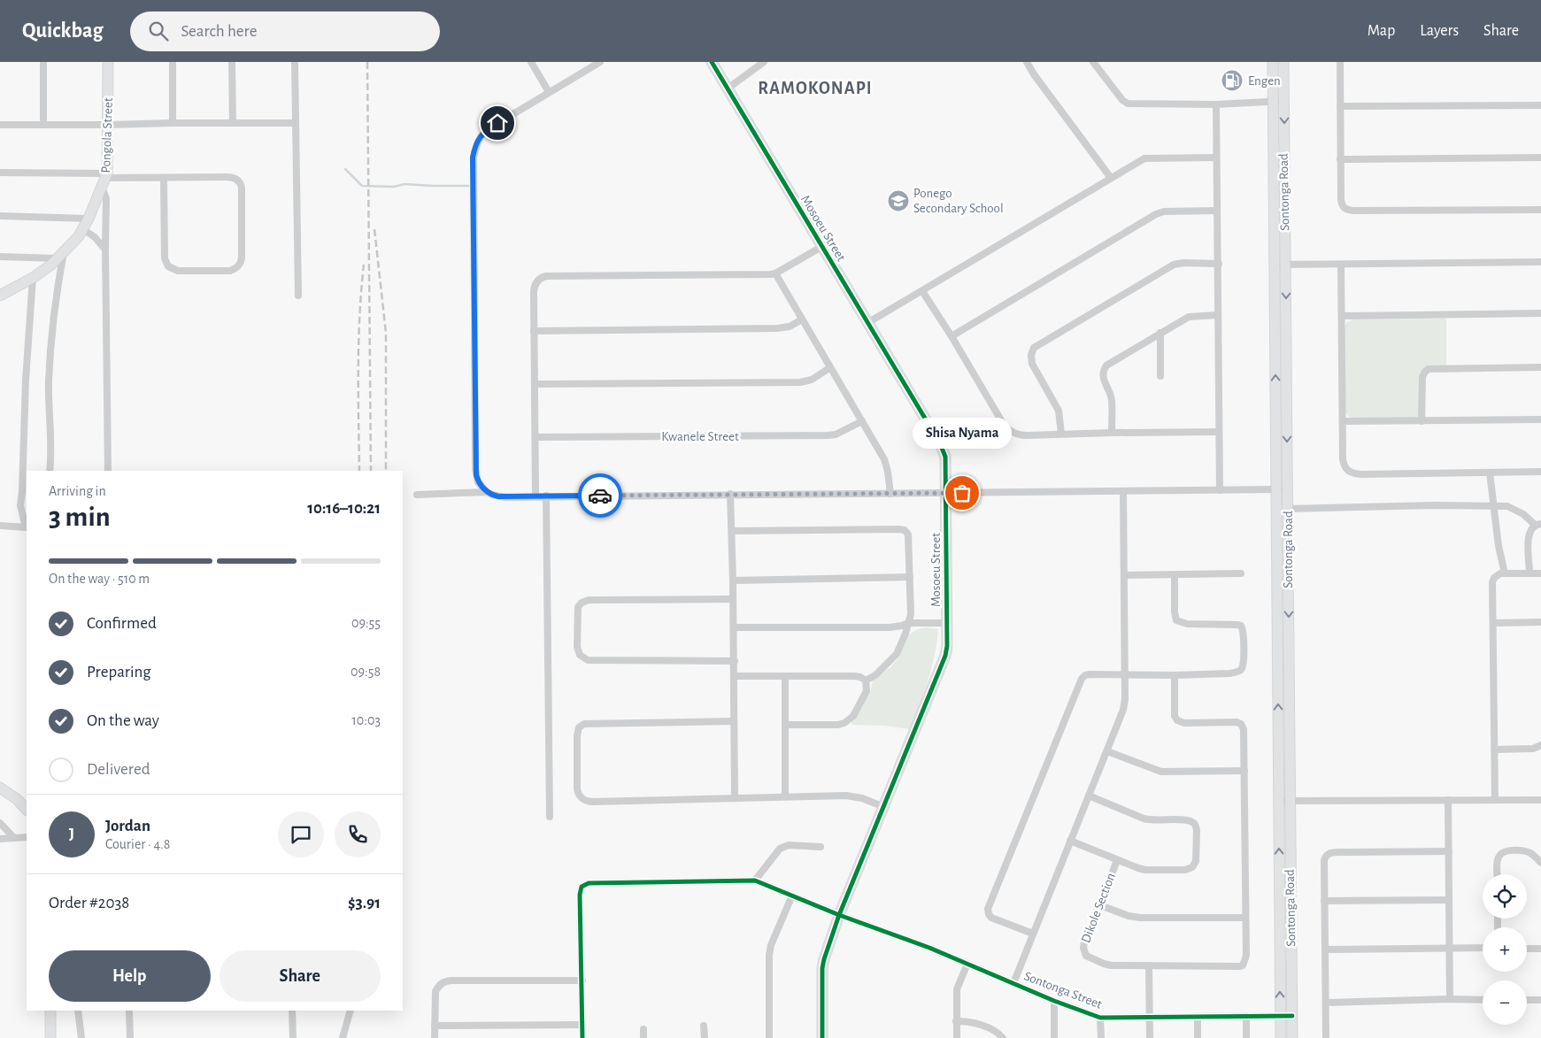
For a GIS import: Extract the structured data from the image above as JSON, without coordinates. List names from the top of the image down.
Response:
{
  "streets": {
    "main road": ["Pongola Street", "Sontonga Road", "Mosoeu Street"],
    "street": ["Kwanele Street", "Dikole Section", "Sontonga Street"]
  },
  "crossings": [
    ["Sontonga Road", "Sontonga Street"],
    ["Mosoeu Street", "Sontonga Street"]
  ],
  "districts": ["RAMOKONAPI"],
  "places": {
    "fuel station": ["Engen"],
    "school or university": ["Ponego Secondary School"],
    "other": ["Shisa Nyama"]
  },
  "page": {
    "header": "Quickbag",
    "search": "Search here",
    "nav": ["Map", "Layers", "Share"],
    "bubble": "Shisa Nyama",
    "heading": ["3 min", "Arriving in", "10:16–10:21"],
    "panel": [
      "Jordan",
      "Courier · 4.8",
      "Order #2038",
      "$3.91"
    ],
    "bar": "On the way · 510 m",
    "list": [
      ["Confirmed", "09:55"],
      ["Preparing", "09:58"],
      ["On the way", "10:03"],
      "Delivered"
    ],
    "round": "J",
    "map_buttons": ["+", "−"],
    "buttons": ["Help", "Share"]
  }
}
